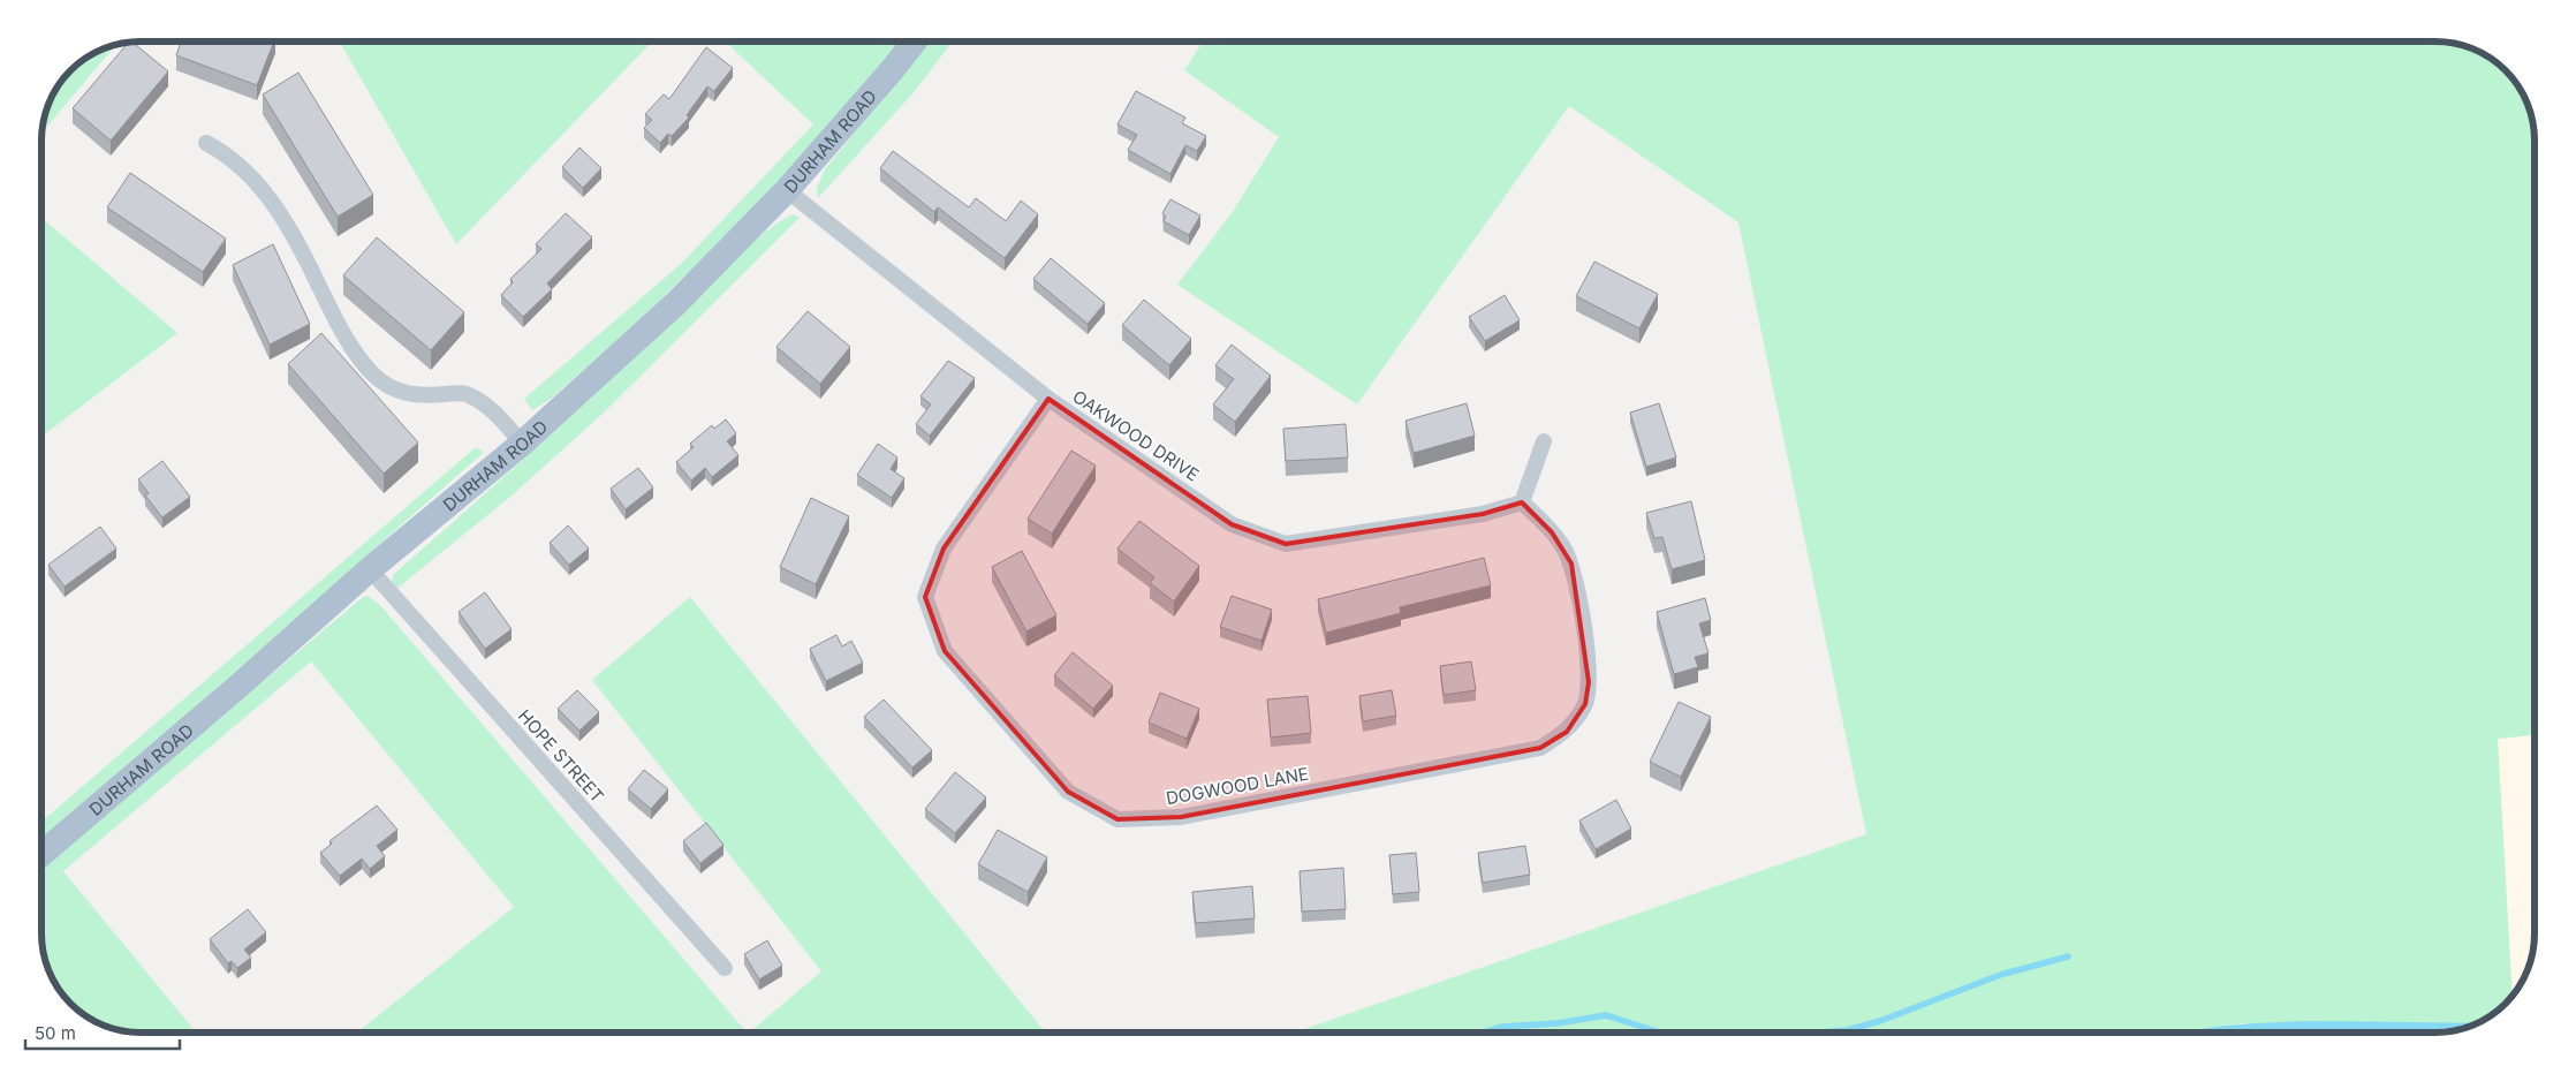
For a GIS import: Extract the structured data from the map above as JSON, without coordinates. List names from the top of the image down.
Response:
{
  "streets": {
    "main road": ["DURHAM ROAD"],
    "street": ["OAKWOOD DRIVE", "HOPE STREET", "DOGWOOD LANE"]
  },
  "crossings": [
    ["DURHAM ROAD", "OAKWOOD DRIVE"],
    ["DURHAM ROAD", "HOPE STREET"],
    ["OAKWOOD DRIVE", "DOGWOOD LANE"]
  ],
  "scale_bar": "50 m"
}
